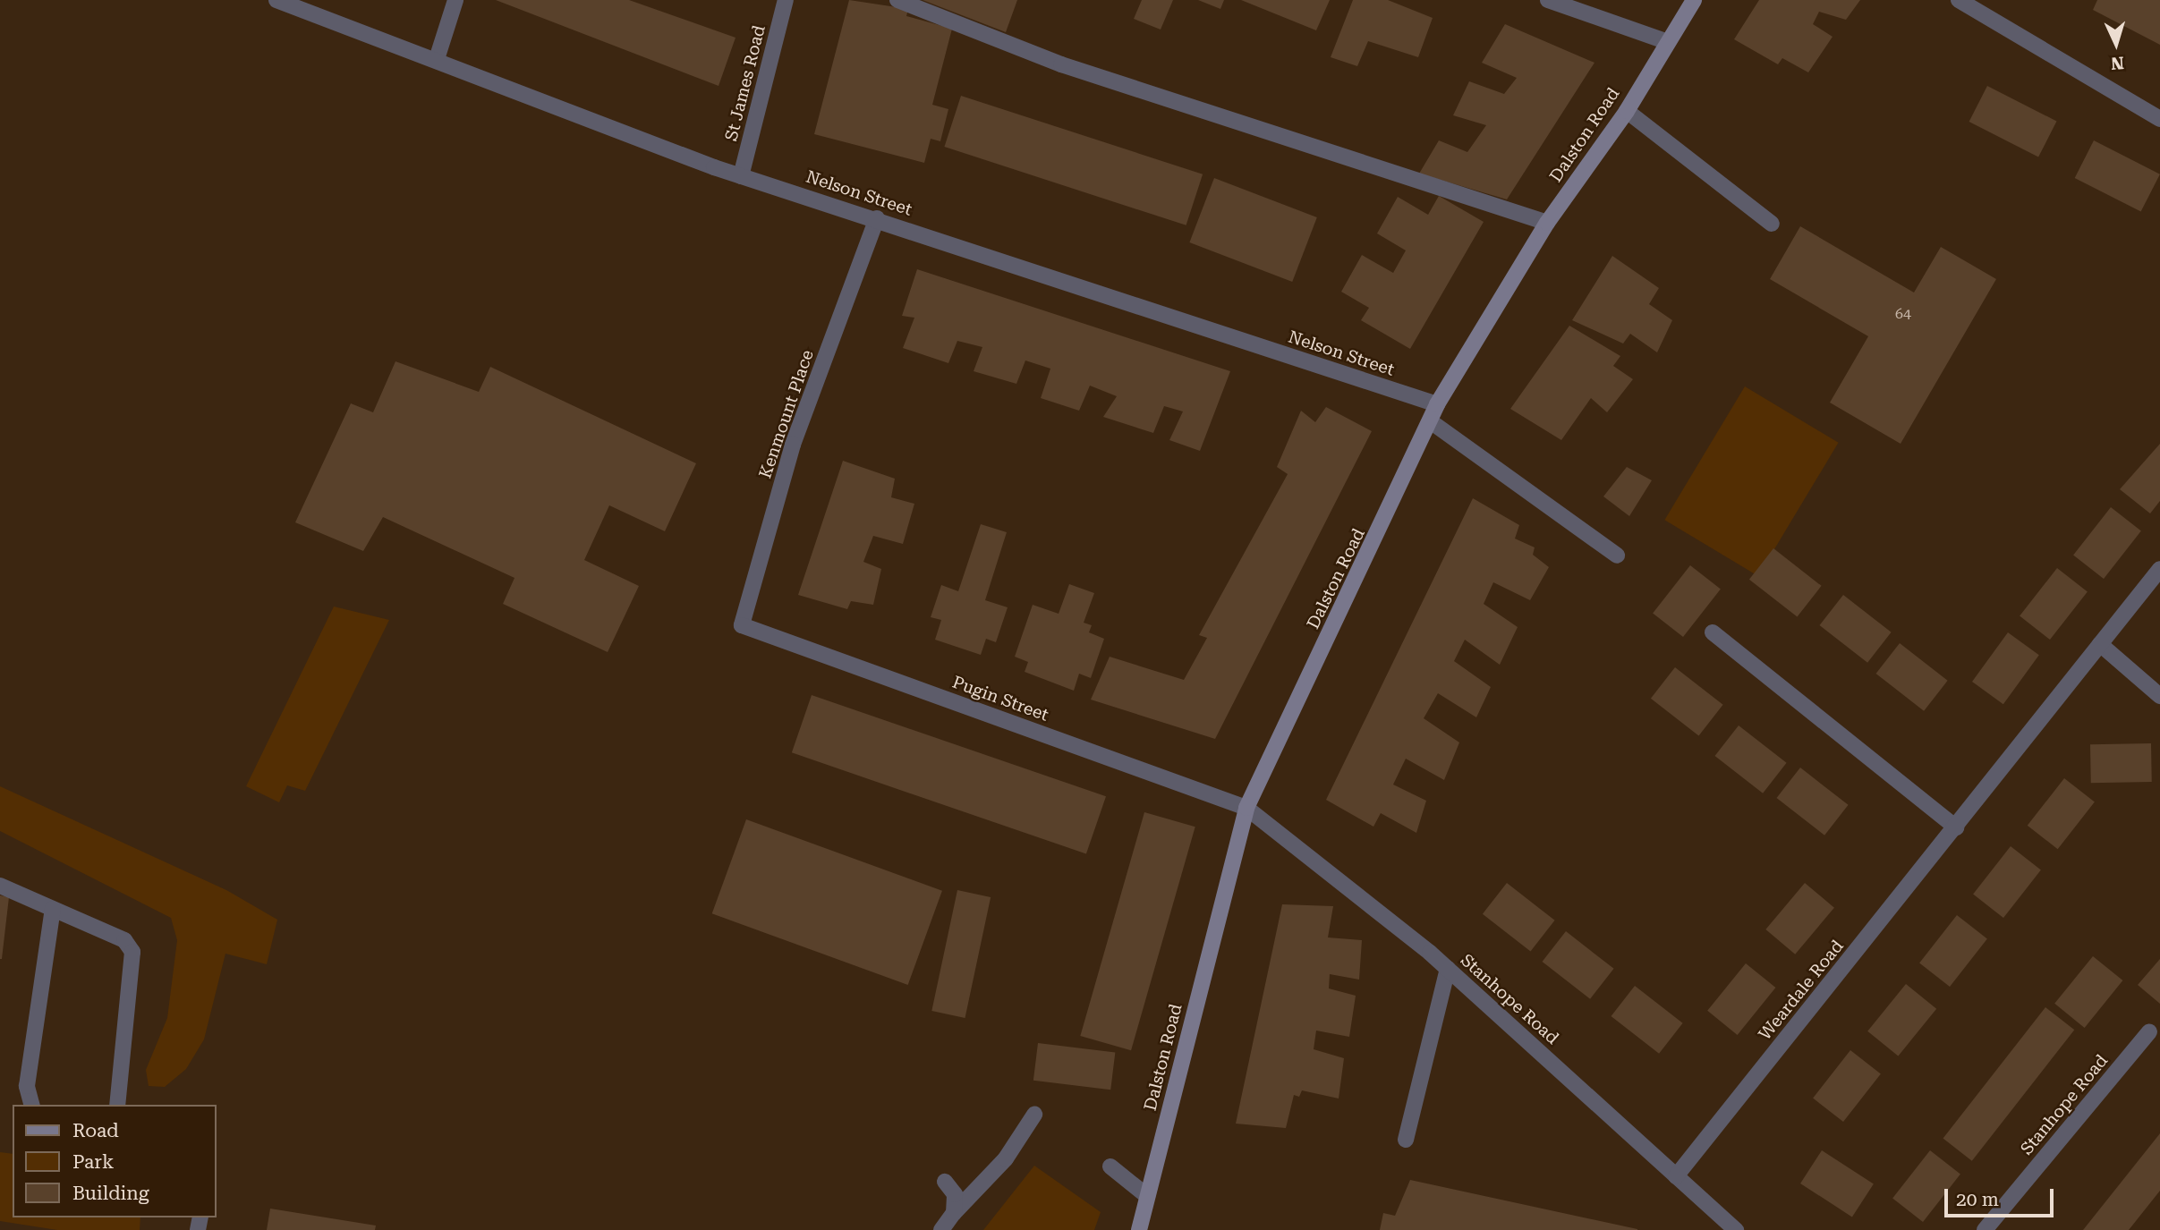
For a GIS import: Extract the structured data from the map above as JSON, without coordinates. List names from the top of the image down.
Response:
{
  "streets": {
    "main road": ["Dalston Road"],
    "street": [
      "St James Road",
      "Nelson Street",
      "Kenmount Place",
      "Pugin Street",
      "Weardale Road",
      "Stanhope Road"
    ]
  },
  "crossings": [
    ["St James Road", "Nelson Street"],
    ["Dalston Road", "Nelson Street"],
    ["Dalston Road", "Pugin Street"],
    ["Dalston Road", "Stanhope Road"],
    ["Nelson Street", "Kenmount Place"],
    ["Kenmount Place", "Pugin Street"],
    ["Pugin Street", "Stanhope Road"],
    ["Weardale Road", "Stanhope Road"]
  ],
  "house_numbers": ["64"],
  "legend": ["Road", "Park", "Building"],
  "scale_bar": "20 m",
  "north": "bottom"
}
